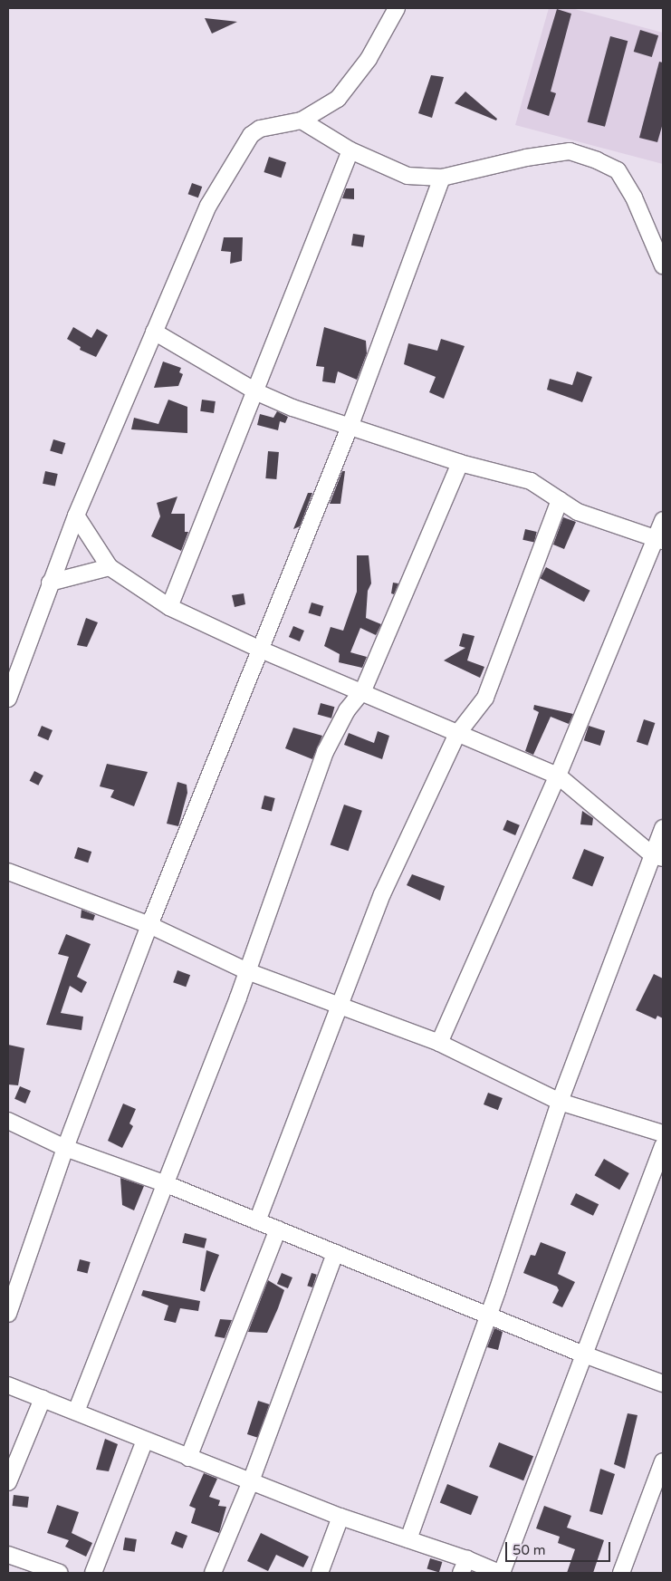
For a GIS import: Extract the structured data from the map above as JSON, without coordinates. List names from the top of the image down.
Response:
{
  "scale_bar": "50 m"
}
